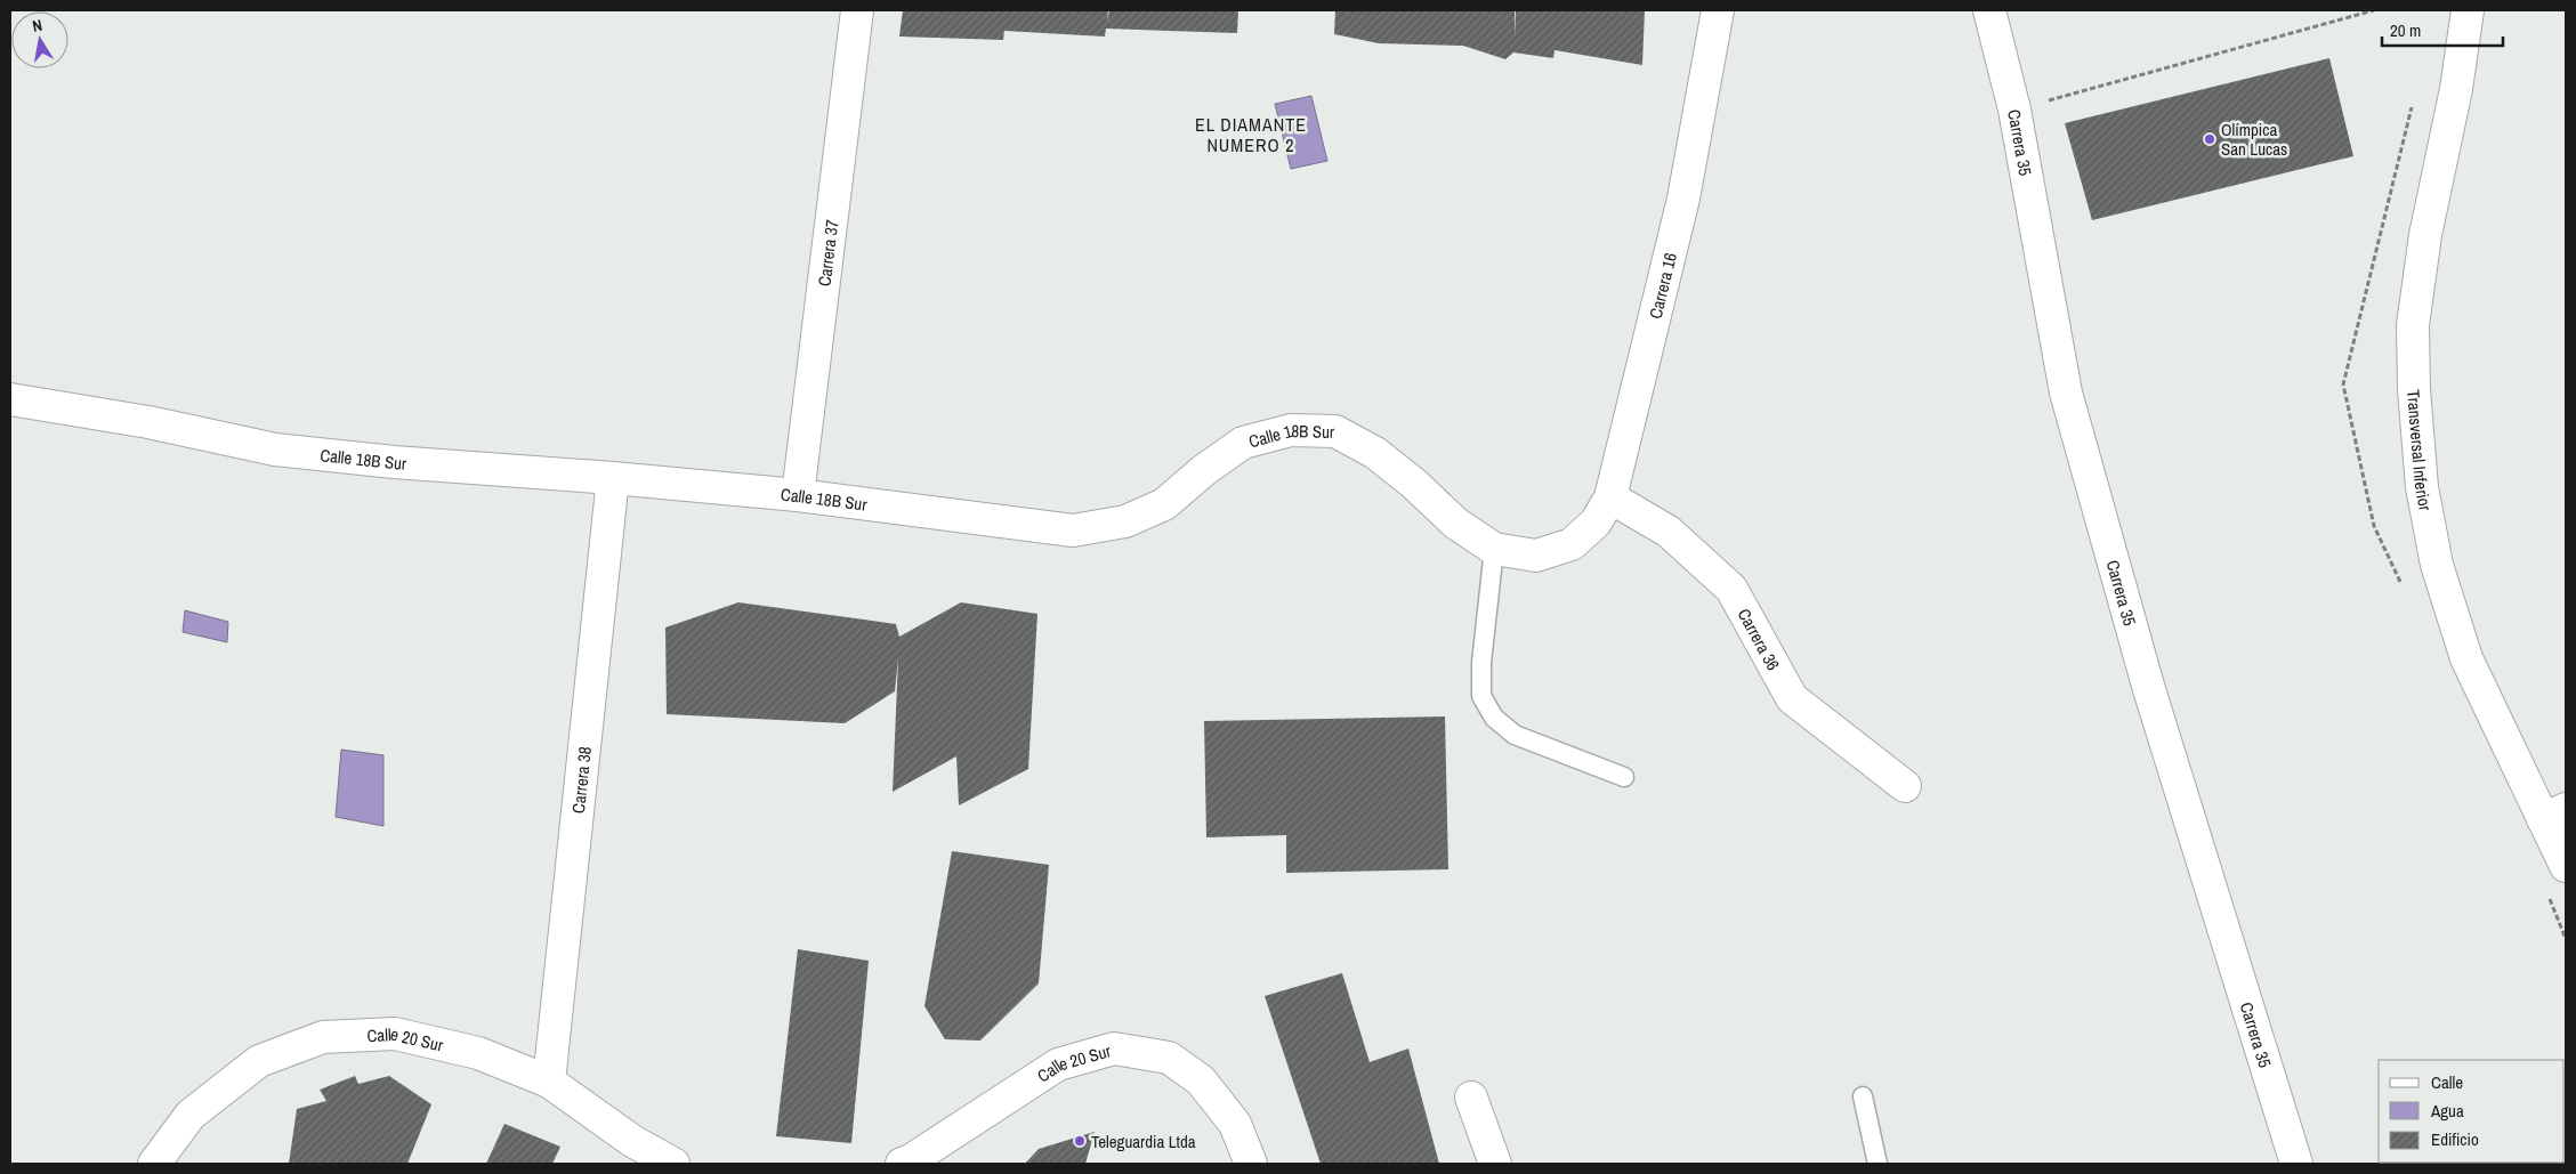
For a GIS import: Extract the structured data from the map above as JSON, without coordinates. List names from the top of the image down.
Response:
{
  "streets": {
    "street": [
      "Carrera 35",
      "Carrera 37",
      "Carrera 16",
      "Calle 18B Sur",
      "Transversal Inferior",
      "Carrera 36",
      "Carrera 38",
      "Calle 20 Sur"
    ]
  },
  "crossings": [
    ["Carrera 37", "Calle 18B Sur"],
    ["Carrera 16", "Calle 18B Sur"],
    ["Carrera 16", "Carrera 36"],
    ["Calle 18B Sur", "Carrera 38"],
    ["Carrera 38", "Calle 20 Sur"]
  ],
  "districts": ["EL DIAMANTE NUMERO 2"],
  "places": ["Olímpica San Lucas", "Teleguardia Ltda"],
  "legend": ["Calle", "Agua", "Edificio"],
  "scale_bar": "20 m",
  "north": "top"
}
